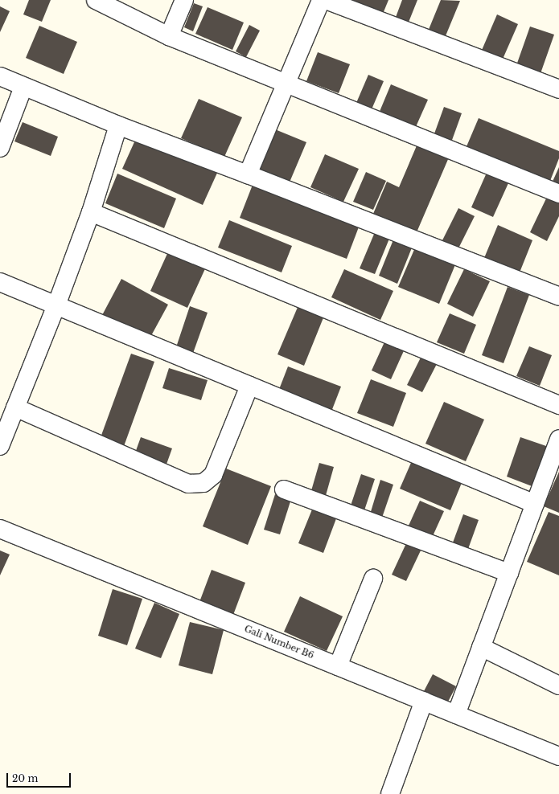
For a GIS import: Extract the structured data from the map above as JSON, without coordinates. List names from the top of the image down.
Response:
{
  "streets": {
    "street": ["Gali Number B6"]
  },
  "scale_bar": "20 m"
}
